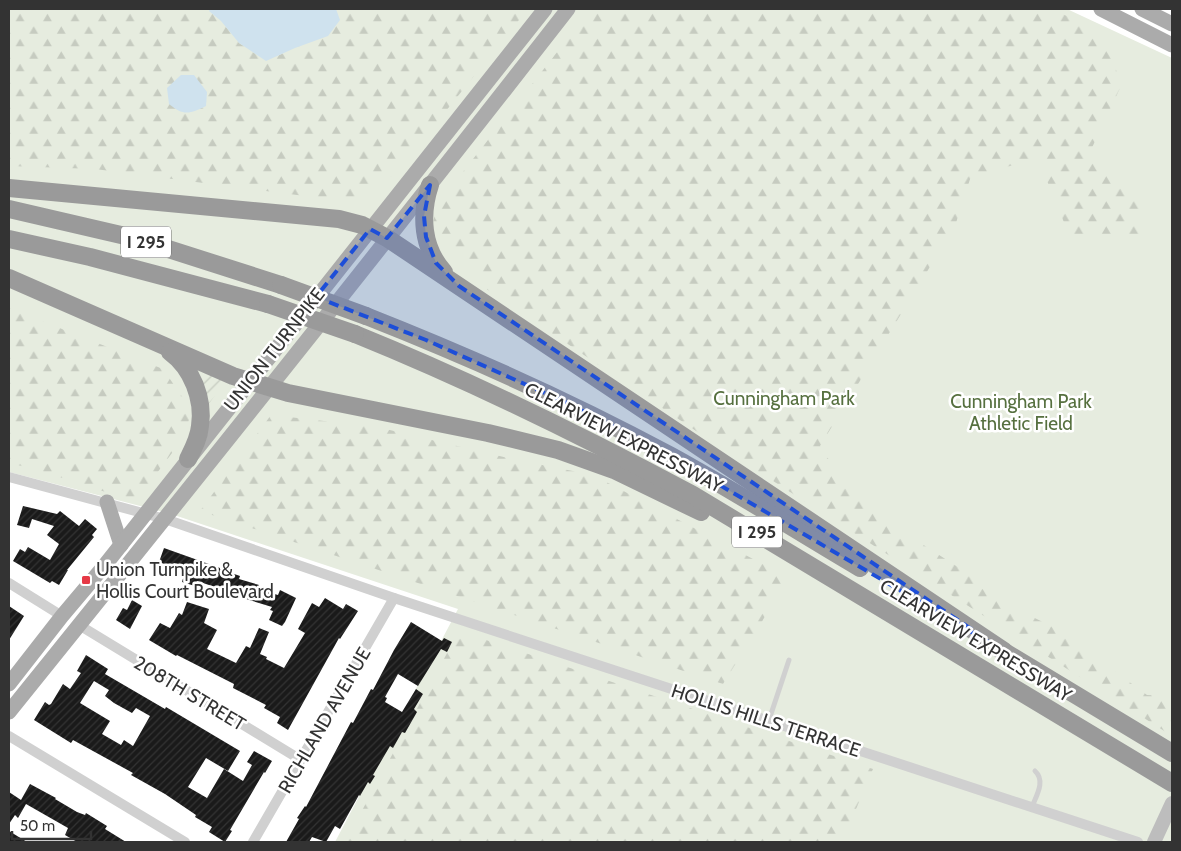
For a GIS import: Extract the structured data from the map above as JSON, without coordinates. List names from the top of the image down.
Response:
{
  "streets": {
    "highway": ["I 295", "CLEARVIEW EXPRESSWAY"],
    "main road": ["UNION TURNPIKE"],
    "street": ["208TH STREET", "RICHLAND AVENUE", "HOLLIS HILLS TERRACE"]
  },
  "crossings": [
    ["UNION TURNPIKE", "208TH STREET"],
    ["UNION TURNPIKE", "HOLLIS HILLS TERRACE"],
    ["208TH STREET", "RICHLAND AVENUE"],
    ["RICHLAND AVENUE", "HOLLIS HILLS TERRACE"]
  ],
  "parks": ["Cunningham Park", "Cunningham Park Athletic Field"],
  "places": {
    "transit": ["Union Turnpike & Hollis Court Boulevard"]
  },
  "scale_bar": "50 m"
}
